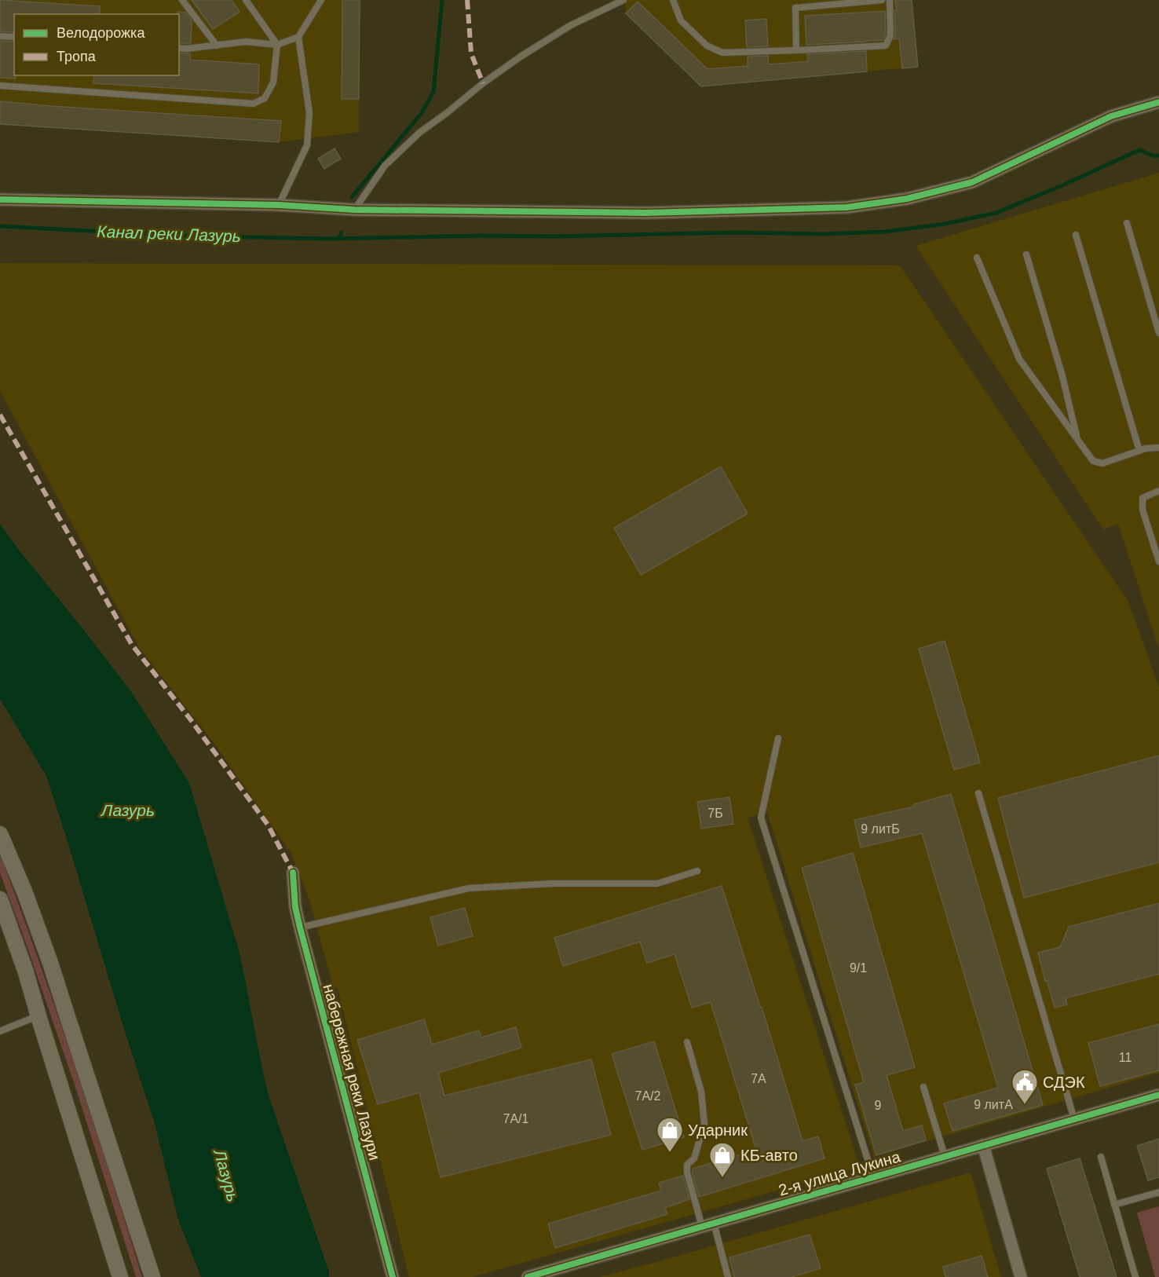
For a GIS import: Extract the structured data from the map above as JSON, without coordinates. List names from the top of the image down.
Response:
{
  "streets": {
    "street": ["набережная реки Лазури", "2-я улица Лукина"]
  },
  "water": ["Канал реки Лазурь", "Лазурь"],
  "places": {
    "public building": ["СДЭК"],
    "shop": ["Ударник", "КБ-авто"]
  },
  "house_numbers": [
    "7Б",
    "9 литБ",
    "9/1",
    "11",
    "7А",
    "7А/2",
    "9 литА",
    "9",
    "7А/1"
  ],
  "legend": ["Велодорожка", "Тропа"]
}
